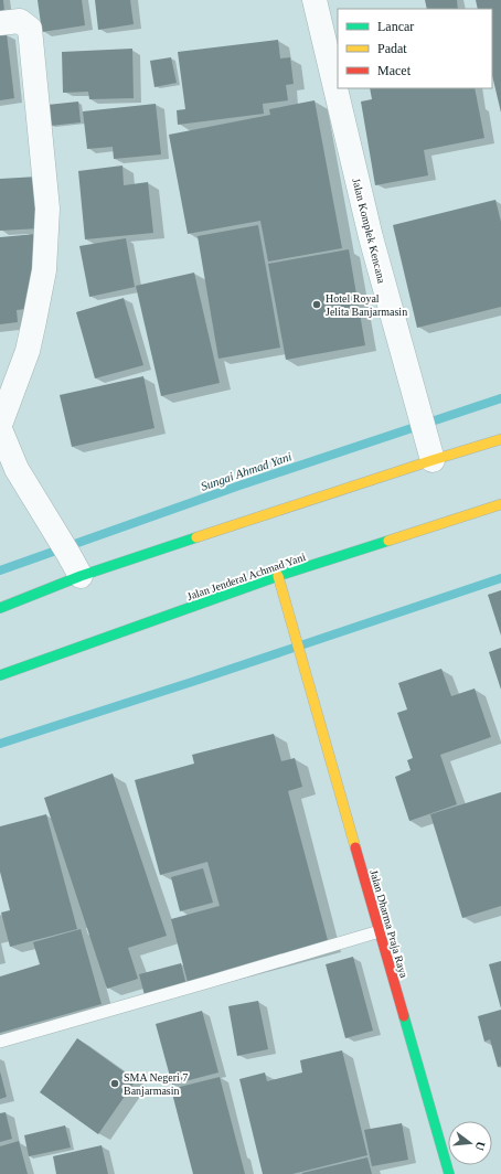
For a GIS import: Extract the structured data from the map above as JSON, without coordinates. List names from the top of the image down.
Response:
{
  "streets": {
    "main road": ["Jalan Jenderal Achmad Yani", "Jalan Dharma Praja Raya"],
    "street": ["Jalan Komplek Kencana"]
  },
  "crossings": [
    ["Jalan Jenderal Achmad Yani", "Jalan Dharma Praja Raya"]
  ],
  "water": ["Sungai Ahmad Yani"],
  "places": ["Hotel Royal Jelita Banjarmasin", "SMA Negeri 7 Banjarmasin"],
  "legend": ["Lancar", "Padat", "Macet"],
  "north": "right"
}
